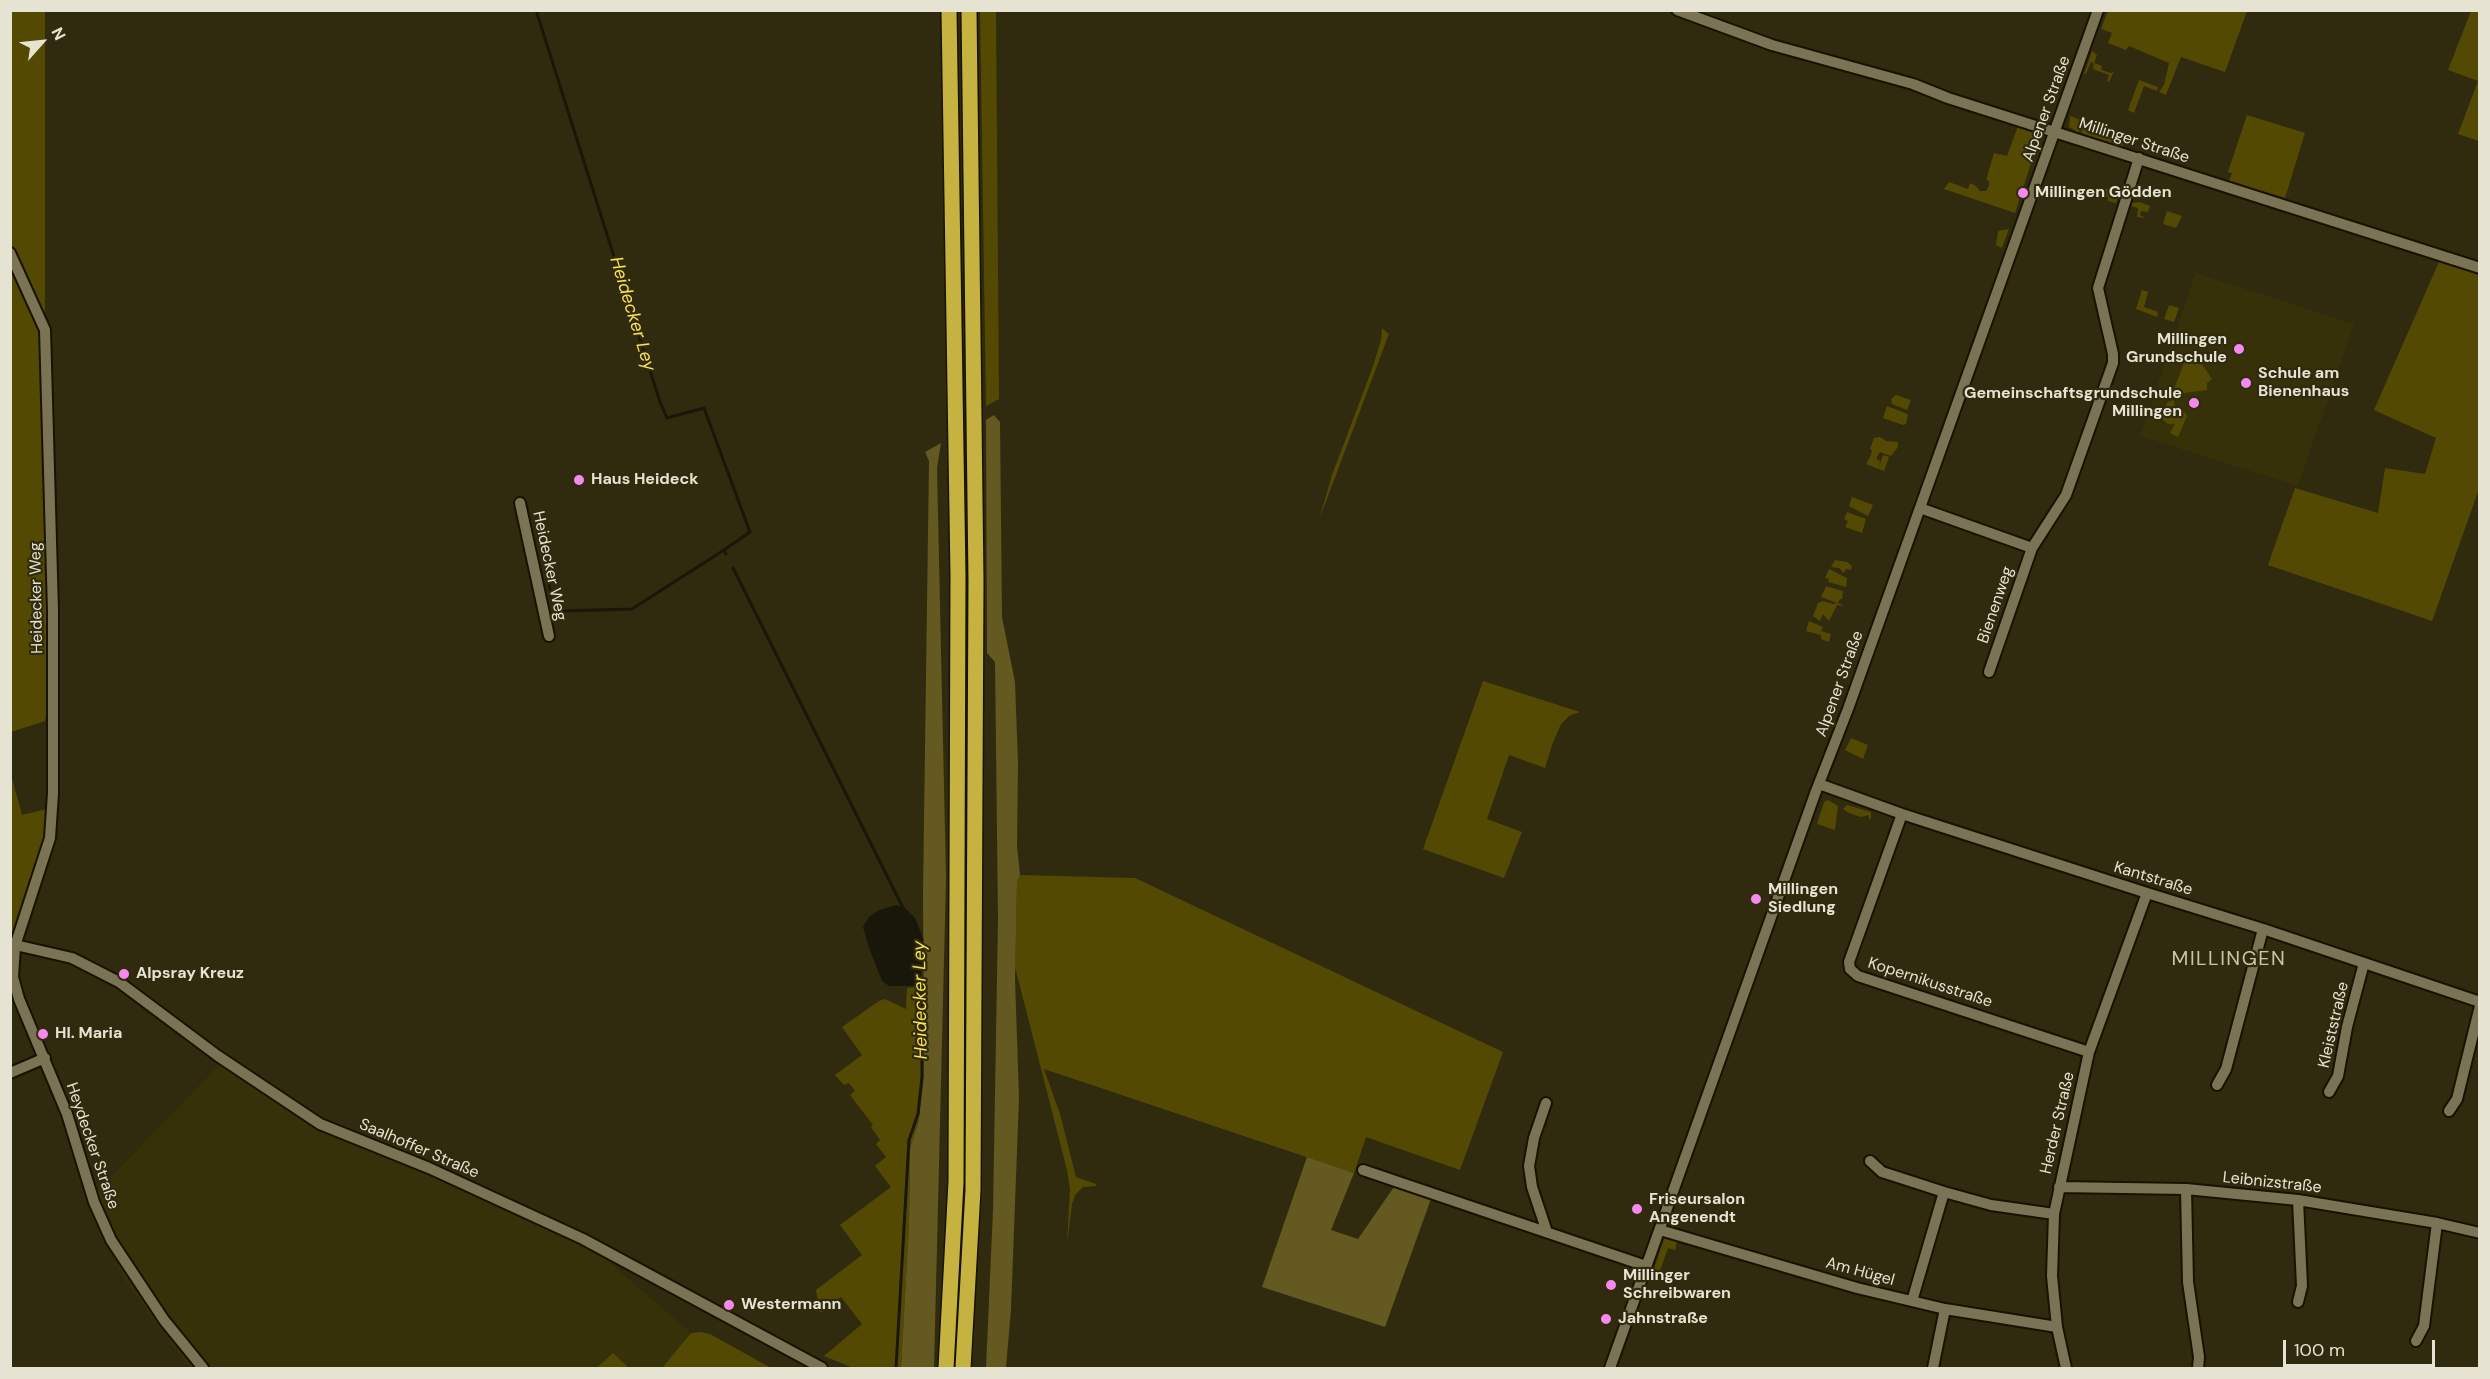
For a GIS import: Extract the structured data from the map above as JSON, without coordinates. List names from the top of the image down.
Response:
{
  "streets": {
    "street": [
      "Alpener Straße",
      "Millinger Straße",
      "Heidecker Weg",
      "Bienenweg",
      "Kantstraße",
      "Kopernikusstraße",
      "Kleiststraße",
      "Herder Straße",
      "Heydecker Straße",
      "Saalhoffer Straße",
      "Leibnizstraße",
      "Am Hügel"
    ]
  },
  "crossings": [
    ["Alpener Straße", "Millinger Straße"],
    ["Alpener Straße", "Kantstraße"],
    ["Alpener Straße", "Am Hügel"],
    ["Millinger Straße", "Bienenweg"],
    ["Heidecker Weg", "Heydecker Straße"],
    ["Heidecker Weg", "Saalhoffer Straße"],
    ["Kantstraße", "Kopernikusstraße"],
    ["Kantstraße", "Kleiststraße"],
    ["Kantstraße", "Herder Straße"],
    ["Kopernikusstraße", "Herder Straße"],
    ["Herder Straße", "Leibnizstraße"],
    ["Herder Straße", "Am Hügel"],
    ["Heydecker Straße", "Saalhoffer Straße"]
  ],
  "districts": ["MILLINGEN"],
  "water": ["Heidecker Ley"],
  "places": [
    "Millingen Gödden",
    "Millingen Grundschule",
    "Schule am Bienenhaus",
    "Gemeinschaftsgrundschule Millingen",
    "Haus Heideck",
    "Millingen Siedlung",
    "Alpsray Kreuz",
    "Hl. Maria",
    "Friseursalon Angenendt",
    "Millinger Schreibwaren",
    "Westermann",
    "Jahnstraße"
  ],
  "scale_bar": "100 m",
  "north": "top right"
}
